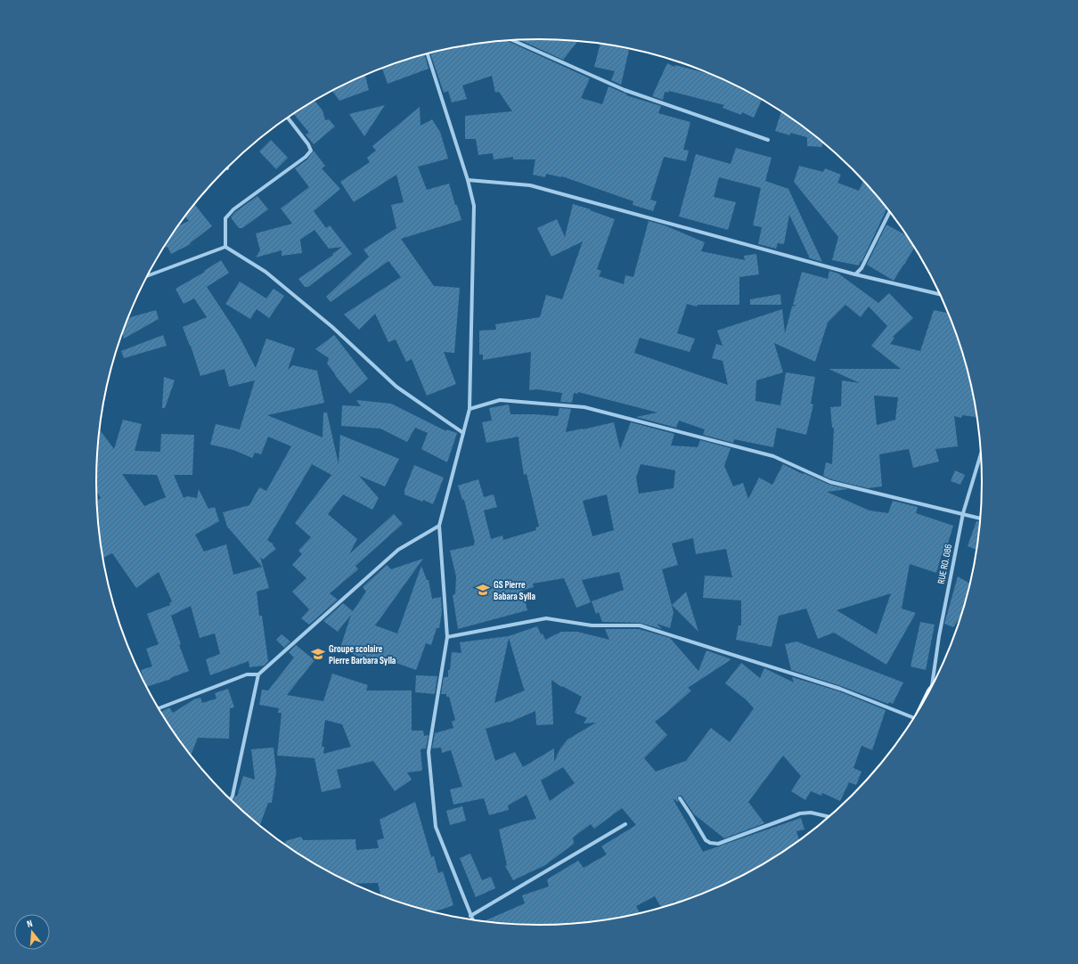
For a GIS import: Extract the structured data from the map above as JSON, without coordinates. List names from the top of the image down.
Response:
{
  "streets": {
    "street": ["RUE RO. 086"]
  },
  "places": {
    "school or university": ["GS Pierre Babara Sylla", "Groupe scolaire Pierre Barbara Sylla"]
  },
  "north": "top"
}
